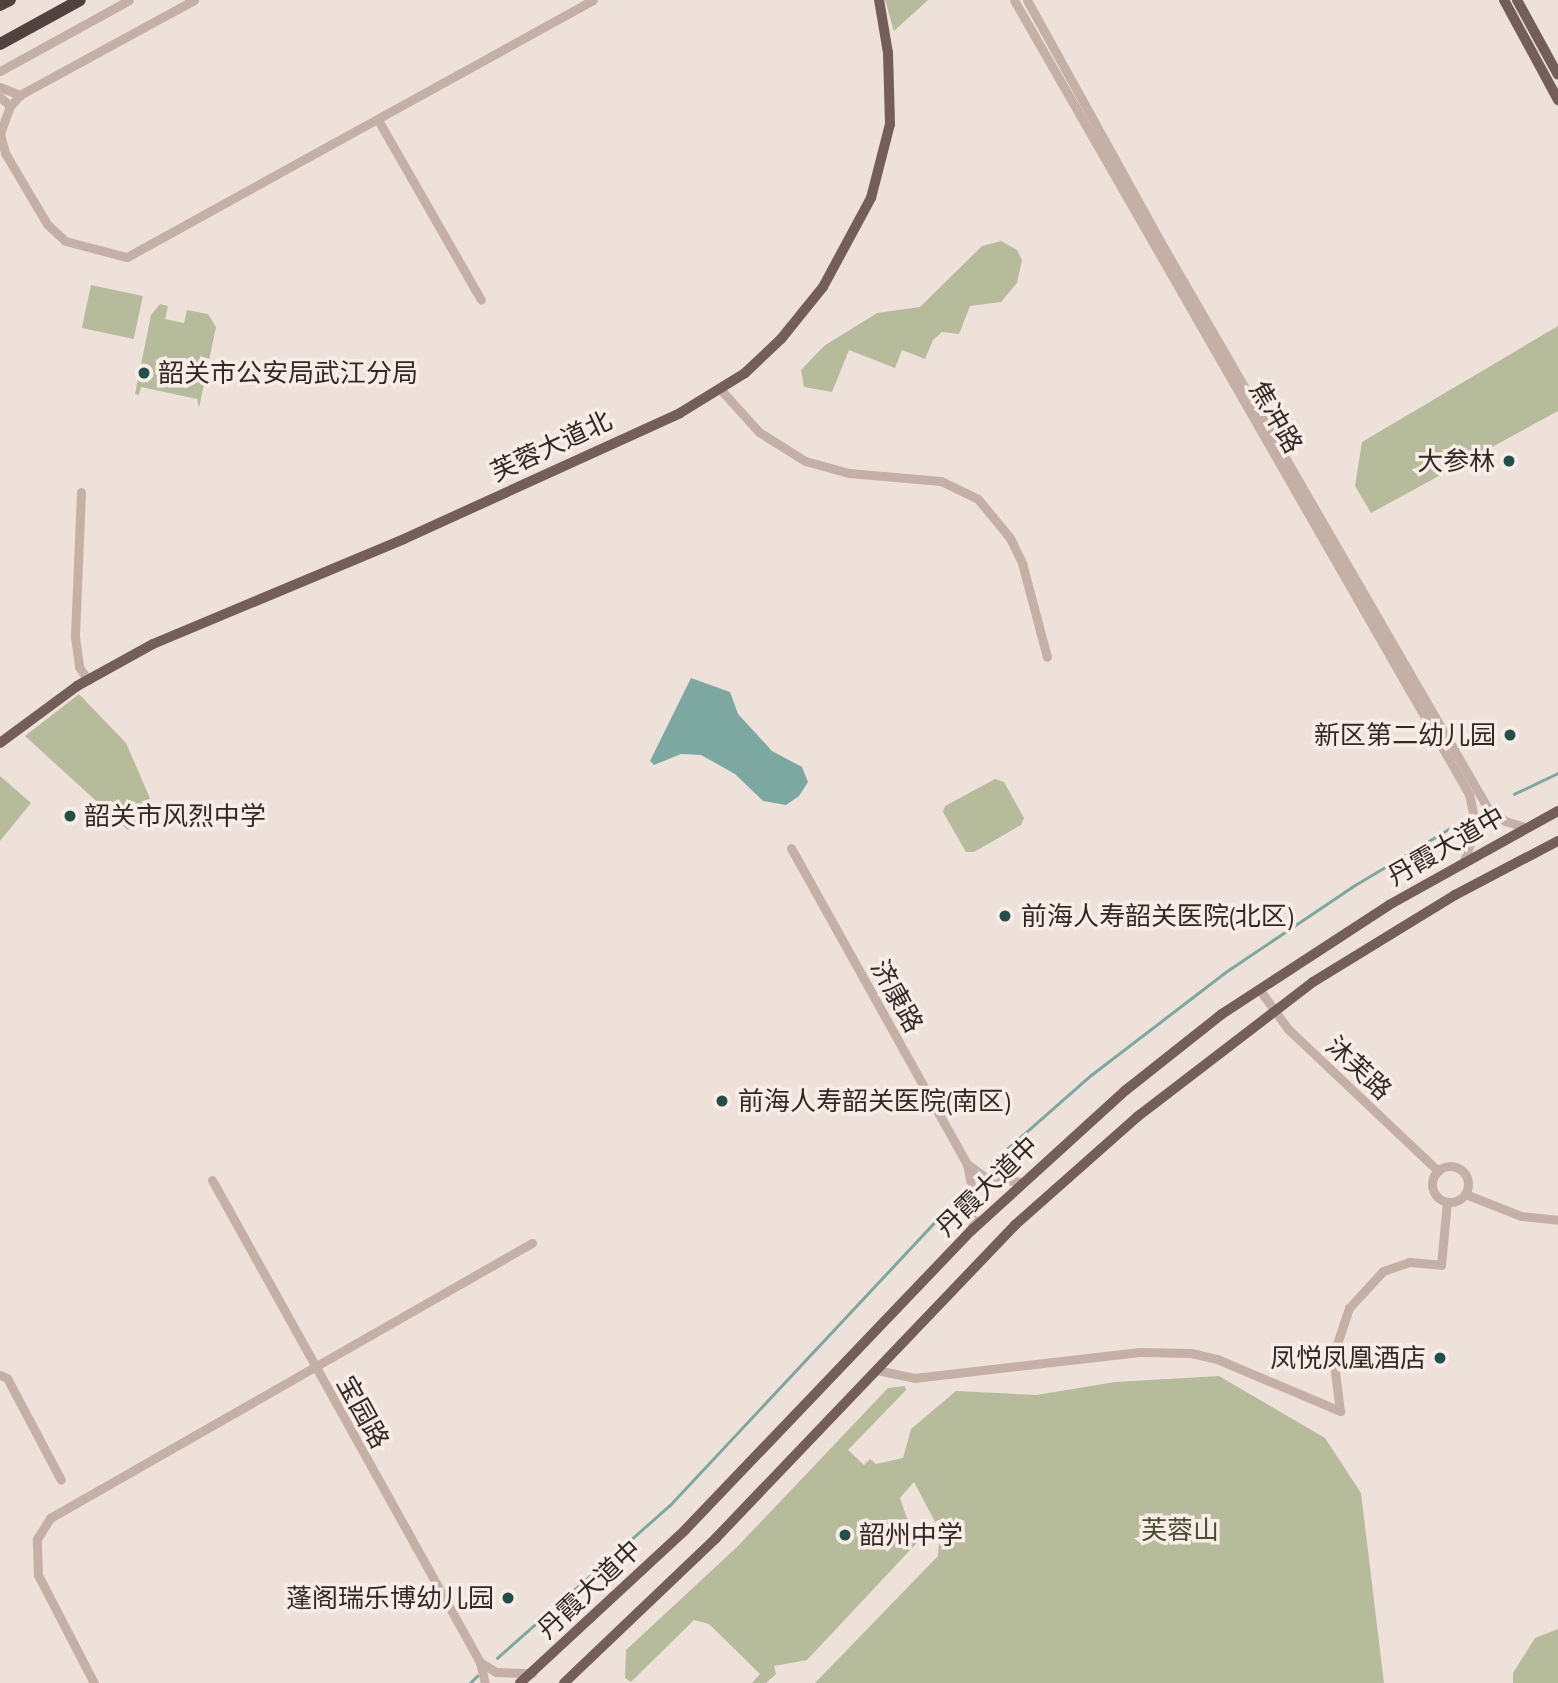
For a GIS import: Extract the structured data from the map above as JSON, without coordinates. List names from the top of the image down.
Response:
{
  "streets": {
    "main road": ["芙蓉大道北", "丹霞大道中"],
    "street": [
      "焦冲路",
      "济康路",
      "沐芙路",
      "宝园路"
    ]
  },
  "crossings": [
    ["焦冲路", "丹霞大道中"],
    ["丹霞大道中", "济康路"],
    ["丹霞大道中", "沐芙路"]
  ],
  "parks": ["芙蓉山"],
  "places": [
    "韶关市公安局武江分局",
    "大参林",
    "新区第二幼儿园",
    "韶关市风烈中学",
    "前海人寿韶关医院(北区)",
    "前海人寿韶关医院(南区)",
    "凤悦凤凰酒店",
    "韶州中学",
    "蓬阁瑞乐博幼儿园"
  ]
}
